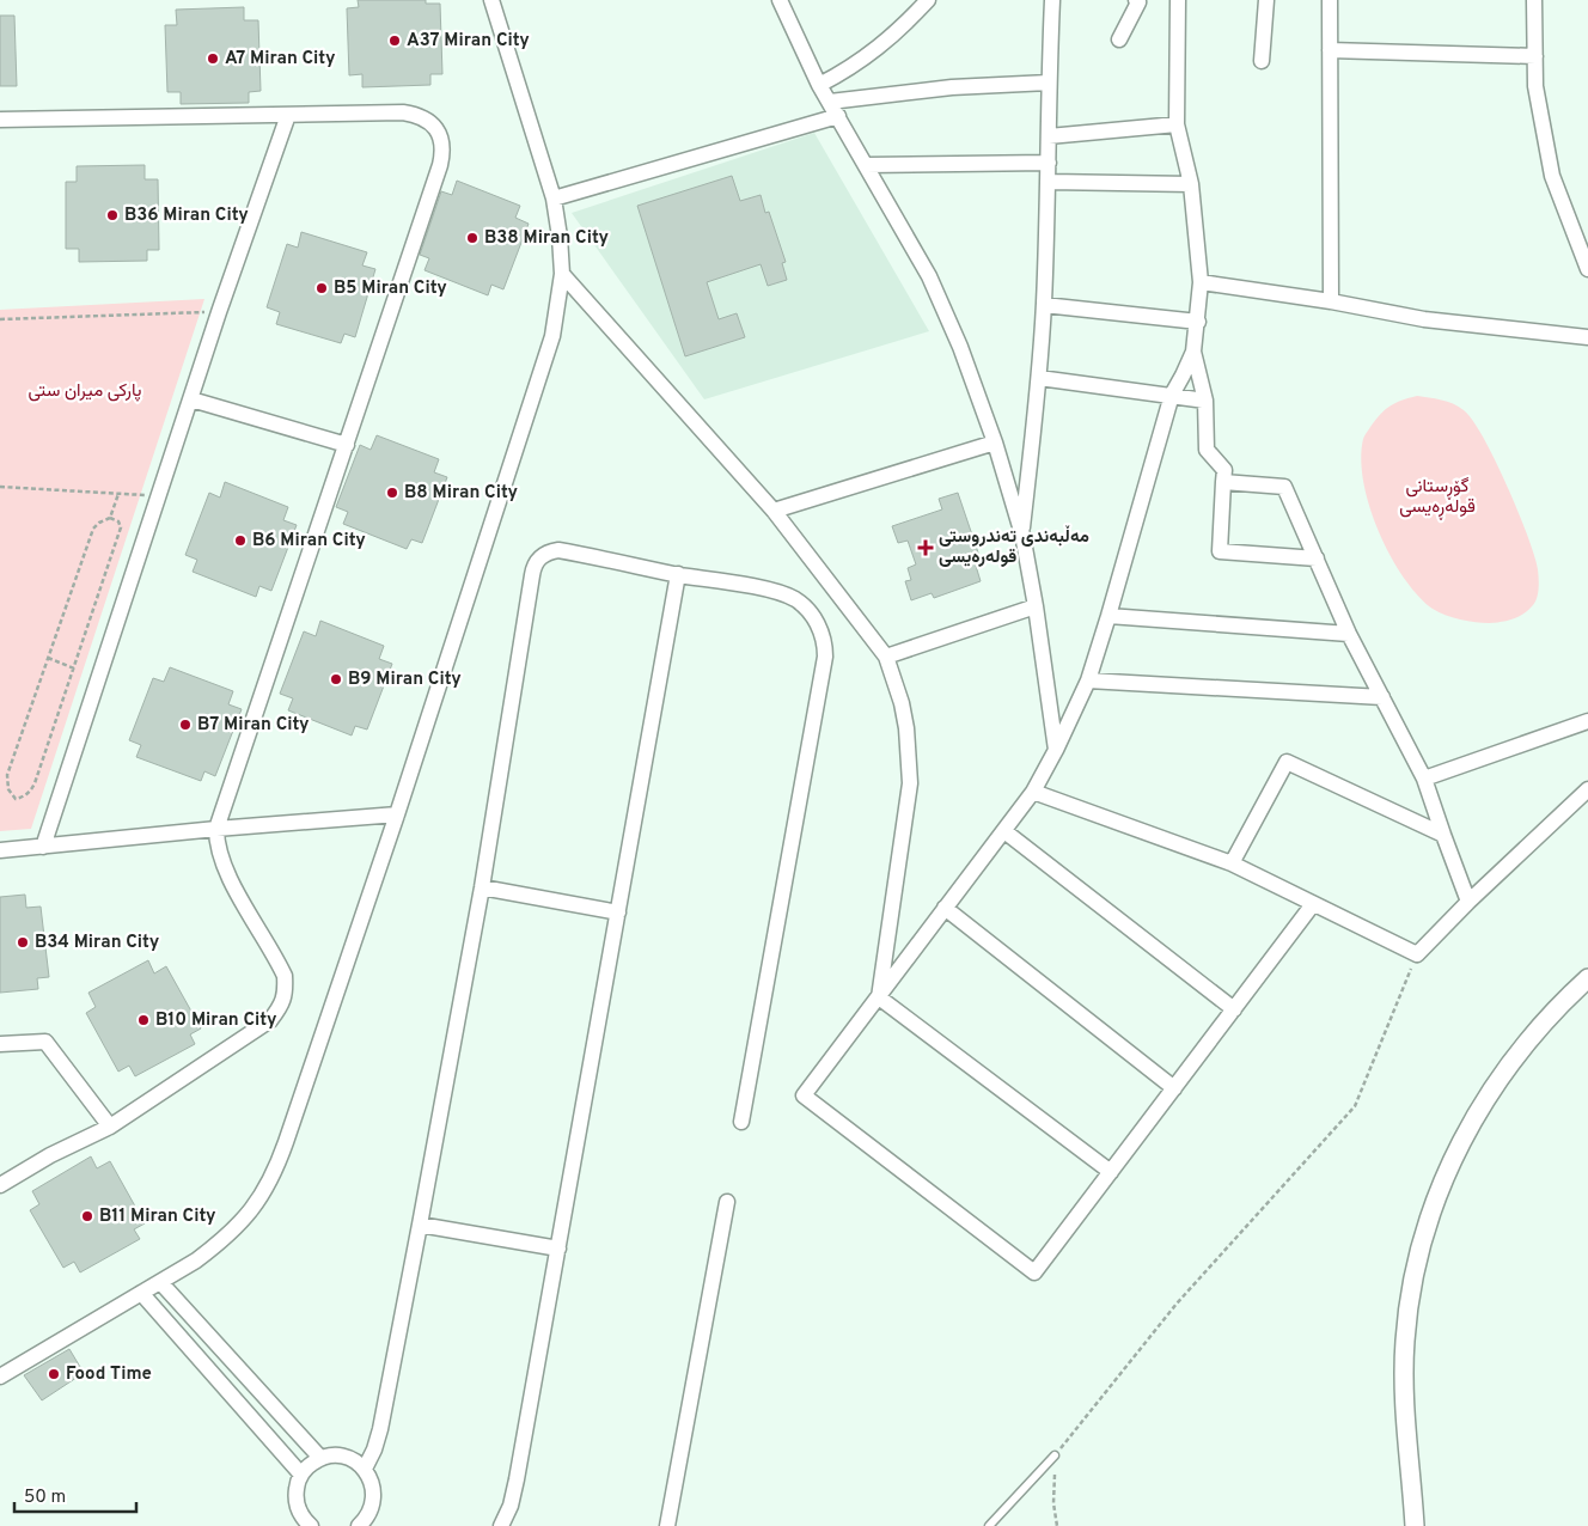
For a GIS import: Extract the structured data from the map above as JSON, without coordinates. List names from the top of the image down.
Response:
{
  "parks": ["پارکی میران ستی", "گۆڕستانی قولەڕەیسی"],
  "places": {
    "other": [
      "A37 Miran City",
      "A7 Miran City",
      "B36 Miran City",
      "B38 Miran City",
      "B5 Miran City",
      "B8 Miran City",
      "B6 Miran City",
      "B9 Miran City",
      "B7 Miran City",
      "B34 Miran City",
      "B10 Miran City",
      "B11 Miran City",
      "Food Time"
    ],
    "health": ["مەڵبەندی تەندروستی قولەرەیسی"]
  },
  "scale_bar": "50 m"
}
